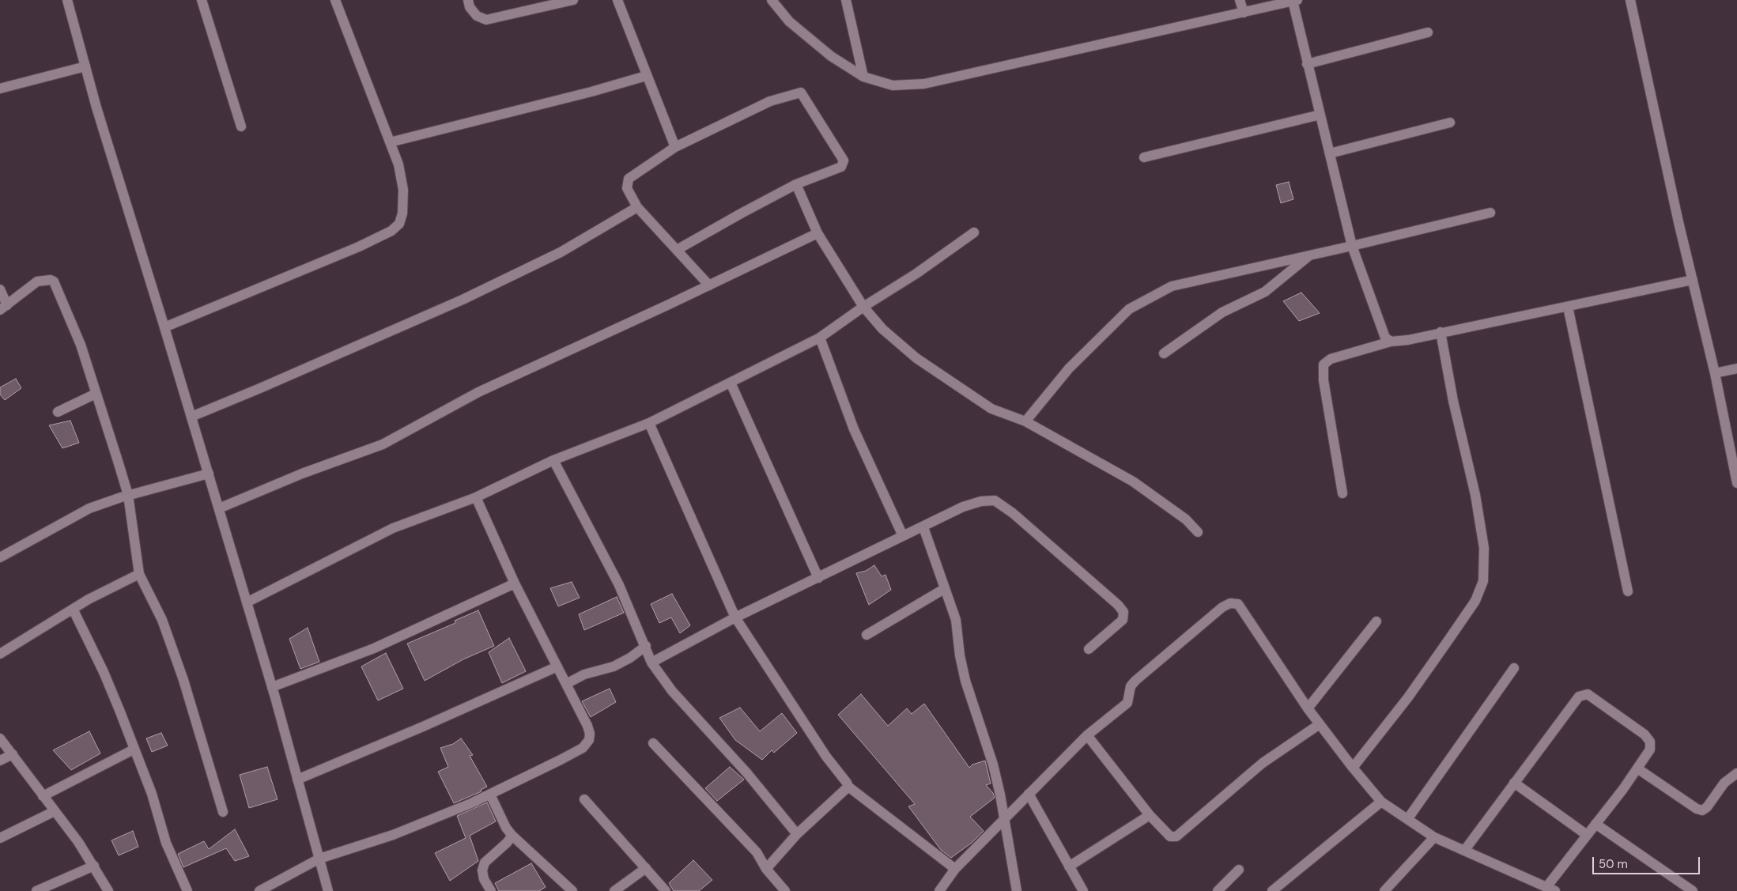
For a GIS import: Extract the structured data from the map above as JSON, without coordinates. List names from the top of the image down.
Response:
{
  "scale_bar": "50 m"
}
